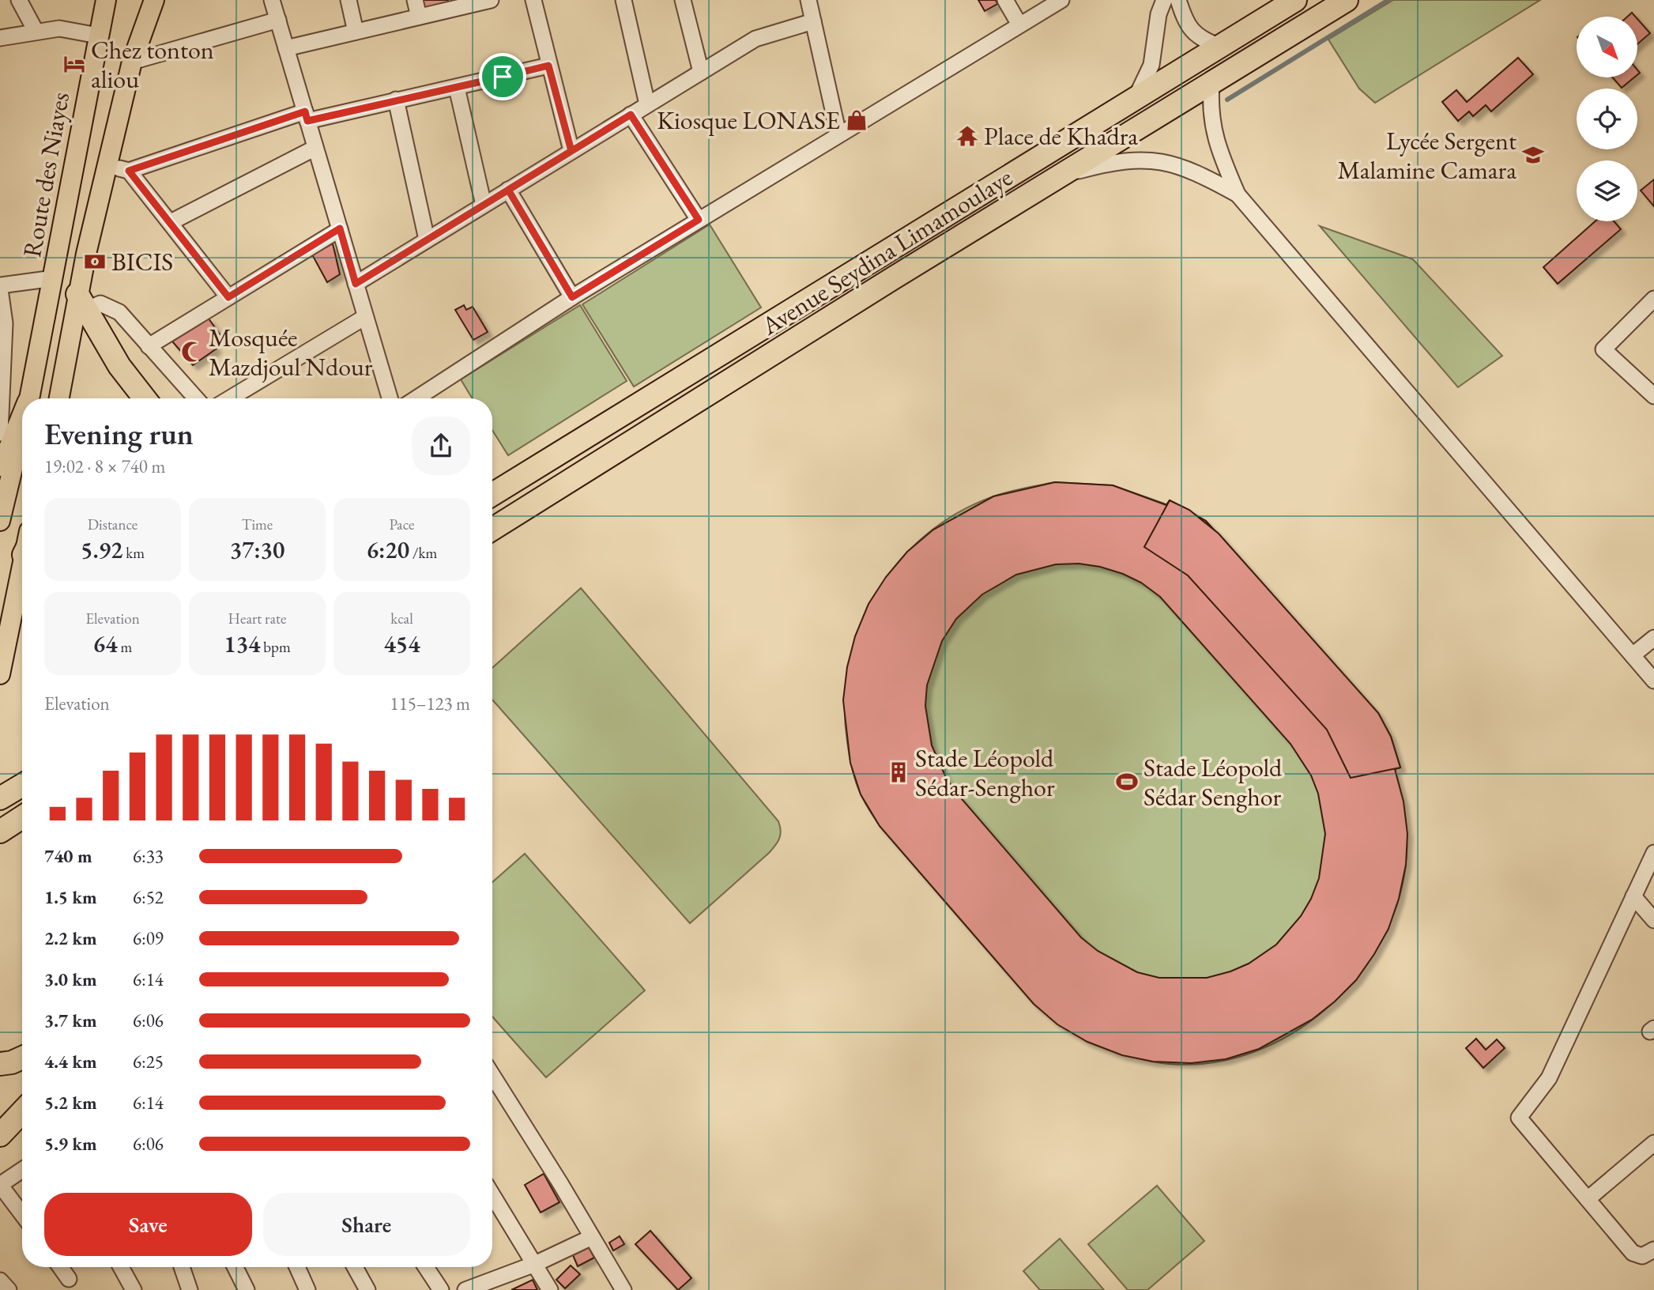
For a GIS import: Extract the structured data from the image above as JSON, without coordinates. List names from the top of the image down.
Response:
{
  "streets": {
    "highway": ["Avenue Seydina Limamoulaye"],
    "main road": ["Route des Niayes"]
  },
  "places": {
    "hotel": ["Chez tonton aliou"],
    "shop": ["Kiosque LONASE"],
    "temple": ["Place de Khadra"],
    "school or university": ["Lycée Sergent Malamine Camara"],
    "bank": ["BICIS"],
    "mosque": ["Mosquée Mazdjoul Ndour"],
    "building": ["Stade Léopold Sédar-Senghor"],
    "sports": ["Stade Léopold Sédar Senghor"]
  },
  "north": "bottom right",
  "page": {
    "heading": ["Evening run", "19:02 · 8 × 740 m"],
    "stats": [
      ["Distance", "5.92 km"],
      ["Time", "37:30"],
      ["Pace", "6:20 /km"],
      ["Elevation", "64 m"],
      ["Heart rate", "134 bpm"],
      ["kcal", "454"]
    ],
    "chart": ["Elevation", "115–123 m"],
    "list": [
      {
        "name": "740 m",
        "note": "6:33"
      },
      {
        "name": "1.5 km",
        "note": "6:52"
      },
      {
        "name": "2.2 km",
        "note": "6:09"
      },
      {
        "name": "3.0 km",
        "note": "6:14"
      },
      {
        "name": "3.7 km",
        "note": "6:06"
      },
      {
        "name": "4.4 km",
        "note": "6:25"
      },
      {
        "name": "5.2 km",
        "note": "6:14"
      },
      {
        "name": "5.9 km",
        "note": "6:06"
      }
    ],
    "buttons": ["Save", "Share"]
  }
}
